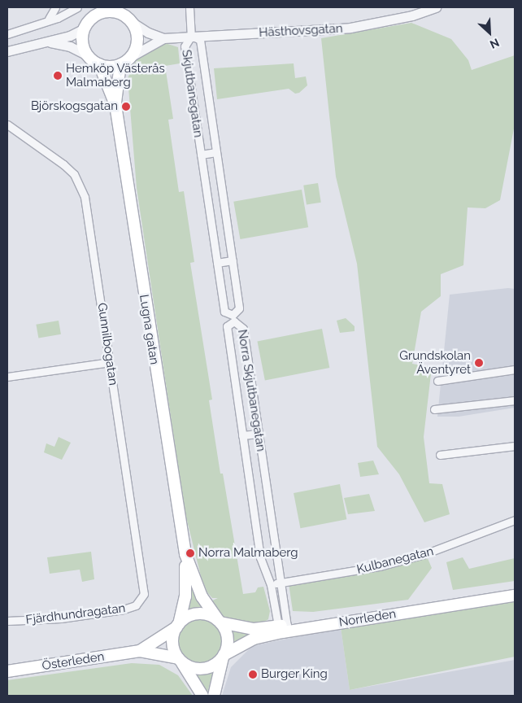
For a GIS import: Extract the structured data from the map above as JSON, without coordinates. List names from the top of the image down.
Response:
{
  "streets": {
    "main road": ["Lugna gatan", "Norrleden", "Österleden"],
    "street": [
      "Hästhovsgatan",
      "Skjutbanegatan",
      "Gunnilbogatan",
      "Norra Skjutbanegatan",
      "Kulbanegatan",
      "Fjärdhundragatan"
    ]
  },
  "crossings": [
    ["Hästhovsgatan", "Skjutbanegatan"],
    ["Hästhovsgatan", "Lugna gatan"],
    ["Lugna gatan", "Norrleden"],
    ["Lugna gatan", "Österleden"],
    ["Gunnilbogatan", "Fjärdhundragatan"],
    ["Norra Skjutbanegatan", "Kulbanegatan"],
    ["Norra Skjutbanegatan", "Norrleden"],
    ["Norrleden", "Österleden"]
  ],
  "places": [
    "Hemköp Västerås Malmaberg",
    "Björskogsgatan",
    "Grundskolan Äventyret",
    "Norra Malmaberg",
    "Burger King"
  ],
  "north": "bottom right"
}
